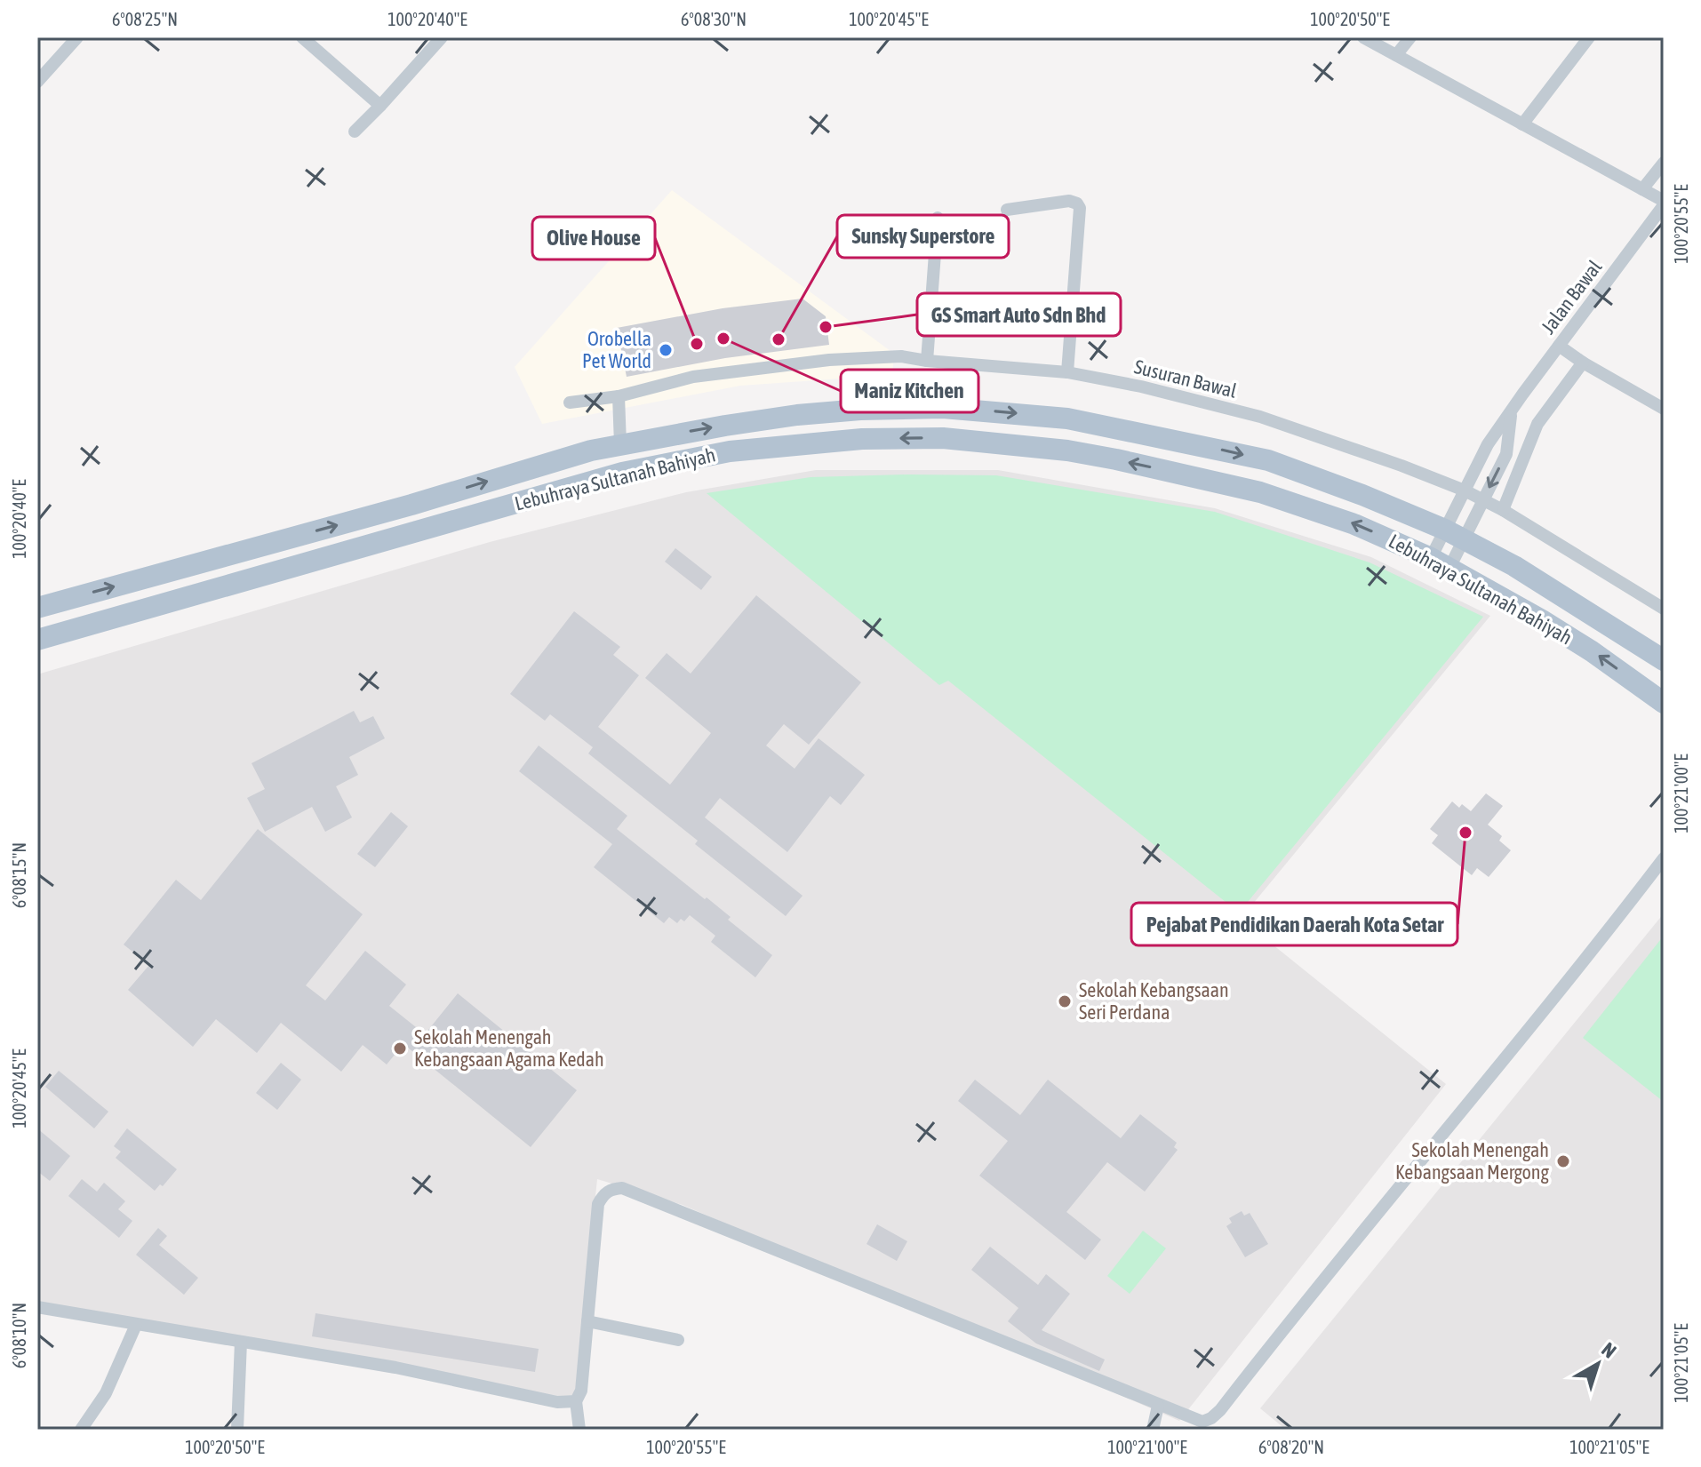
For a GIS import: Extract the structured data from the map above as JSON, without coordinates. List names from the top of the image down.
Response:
{
  "streets": {
    "main road": ["Lebuhraya Sultanah Bahiyah"],
    "street": ["Jalan Bawal", "Susuran Bawal"]
  },
  "crossings": [
    ["Jalan Bawal", "Susuran Bawal"],
    ["Jalan Bawal", "Lebuhraya Sultanah Bahiyah"]
  ],
  "places": [
    "GS Smart Auto Sdn Bhd",
    "Maniz Kitchen",
    "Sunsky Superstore",
    "Olive House",
    "Orobella Pet World",
    "Pejabat Pendidikan Daerah Kota Setar",
    "Sekolah Kebangsaan Seri Perdana",
    "Sekolah Menengah Kebangsaan Agama Kedah",
    "Sekolah Menengah Kebangsaan Mergong"
  ],
  "north": "top right",
  "coordinates": [
    "6°08'25\"N",
    "100°20'40\"E",
    "6°08'30\"N",
    "100°20'45\"E",
    "100°20'50\"E",
    "100°20'55\"E",
    "100°21'00\"E",
    "6°08'15\"N",
    "6°08'10\"N",
    "100°21'05\"E",
    "6°08'20\"N"
  ]
}
